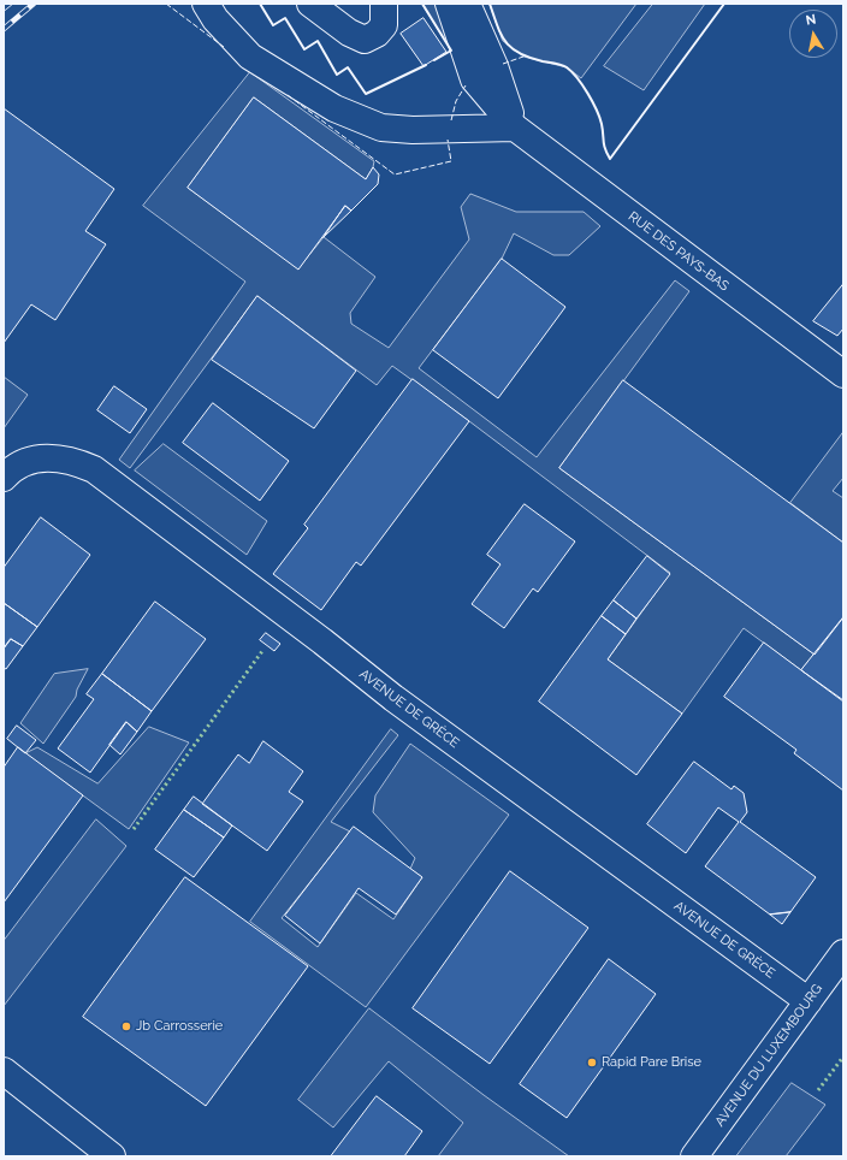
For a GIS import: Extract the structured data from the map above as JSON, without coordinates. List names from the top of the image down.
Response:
{
  "streets": {
    "street": ["RUE DES PAYS-BAS", "AVENUE DE GRÈCE", "AVENUE DU LUXEMBOURG"]
  },
  "crossings": [
    ["AVENUE DE GRÈCE", "AVENUE DU LUXEMBOURG"]
  ],
  "places": ["Jb Carrosserie", "Rapid Pare Brise"],
  "north": "top"
}
